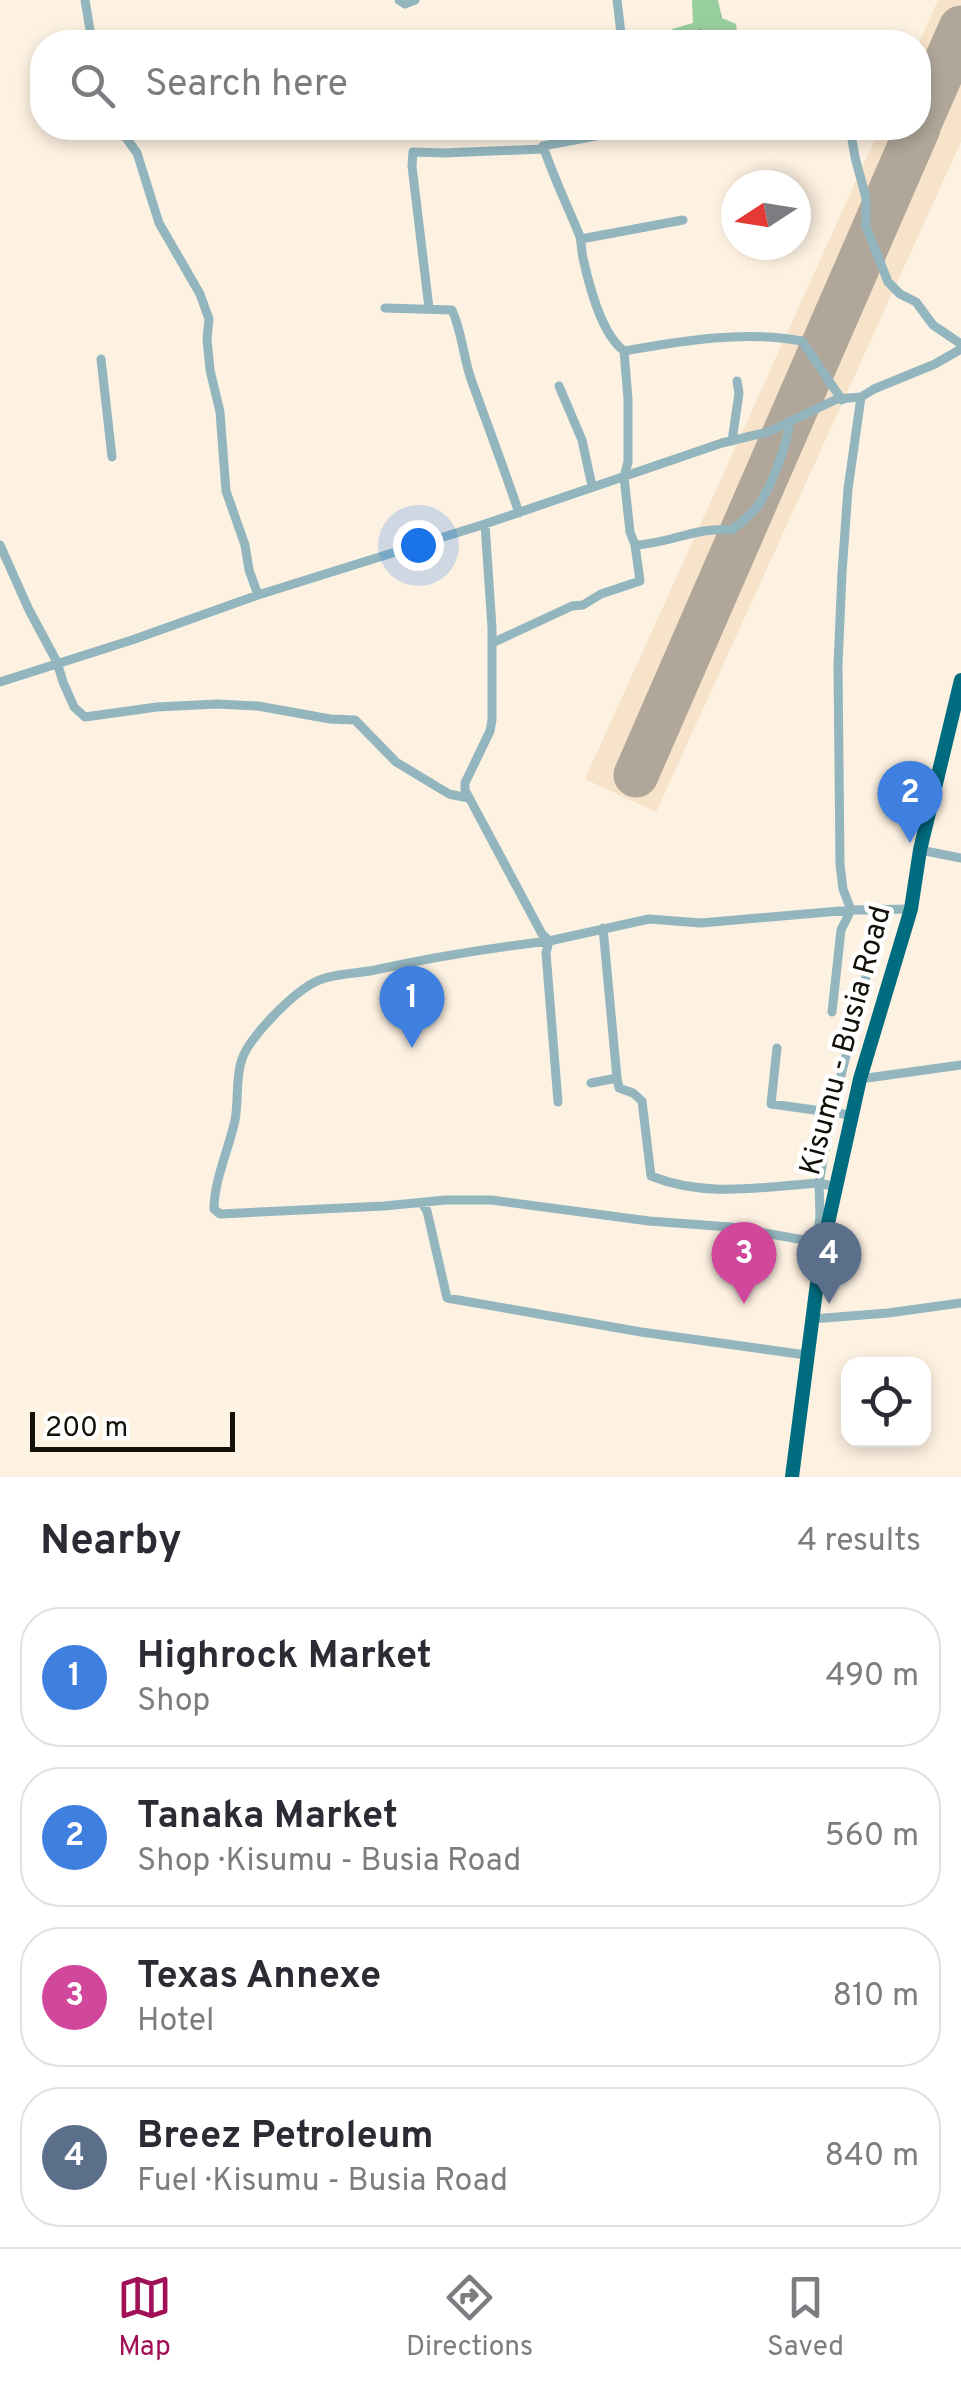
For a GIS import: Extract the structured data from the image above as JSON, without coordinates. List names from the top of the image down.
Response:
{
  "streets": {
    "highway": ["Kisumu - Busia Road"]
  },
  "scale_bar": "200 m",
  "north": "left",
  "page": {
    "search": "Search here",
    "pins": [
      "2",
      "1",
      "3",
      "4"
    ],
    "scale": "200 m",
    "heading": ["Nearby", "4 results"],
    "list": [
      {
        "mark": "1",
        "name": "Highrock Market",
        "note": "Shop",
        "value": "490 m"
      },
      {
        "mark": "2",
        "name": "Tanaka Market",
        "note": "Shop · Kisumu - Busia Road",
        "value": "560 m"
      },
      {
        "mark": "3",
        "name": "Texas Annexe",
        "note": "Hotel",
        "value": "810 m"
      },
      {
        "mark": "4",
        "name": "Breez Petroleum",
        "note": "Fuel · Kisumu - Busia Road",
        "value": "840 m"
      }
    ],
    "nav": ["Map", "Directions", "Saved"]
  }
}
